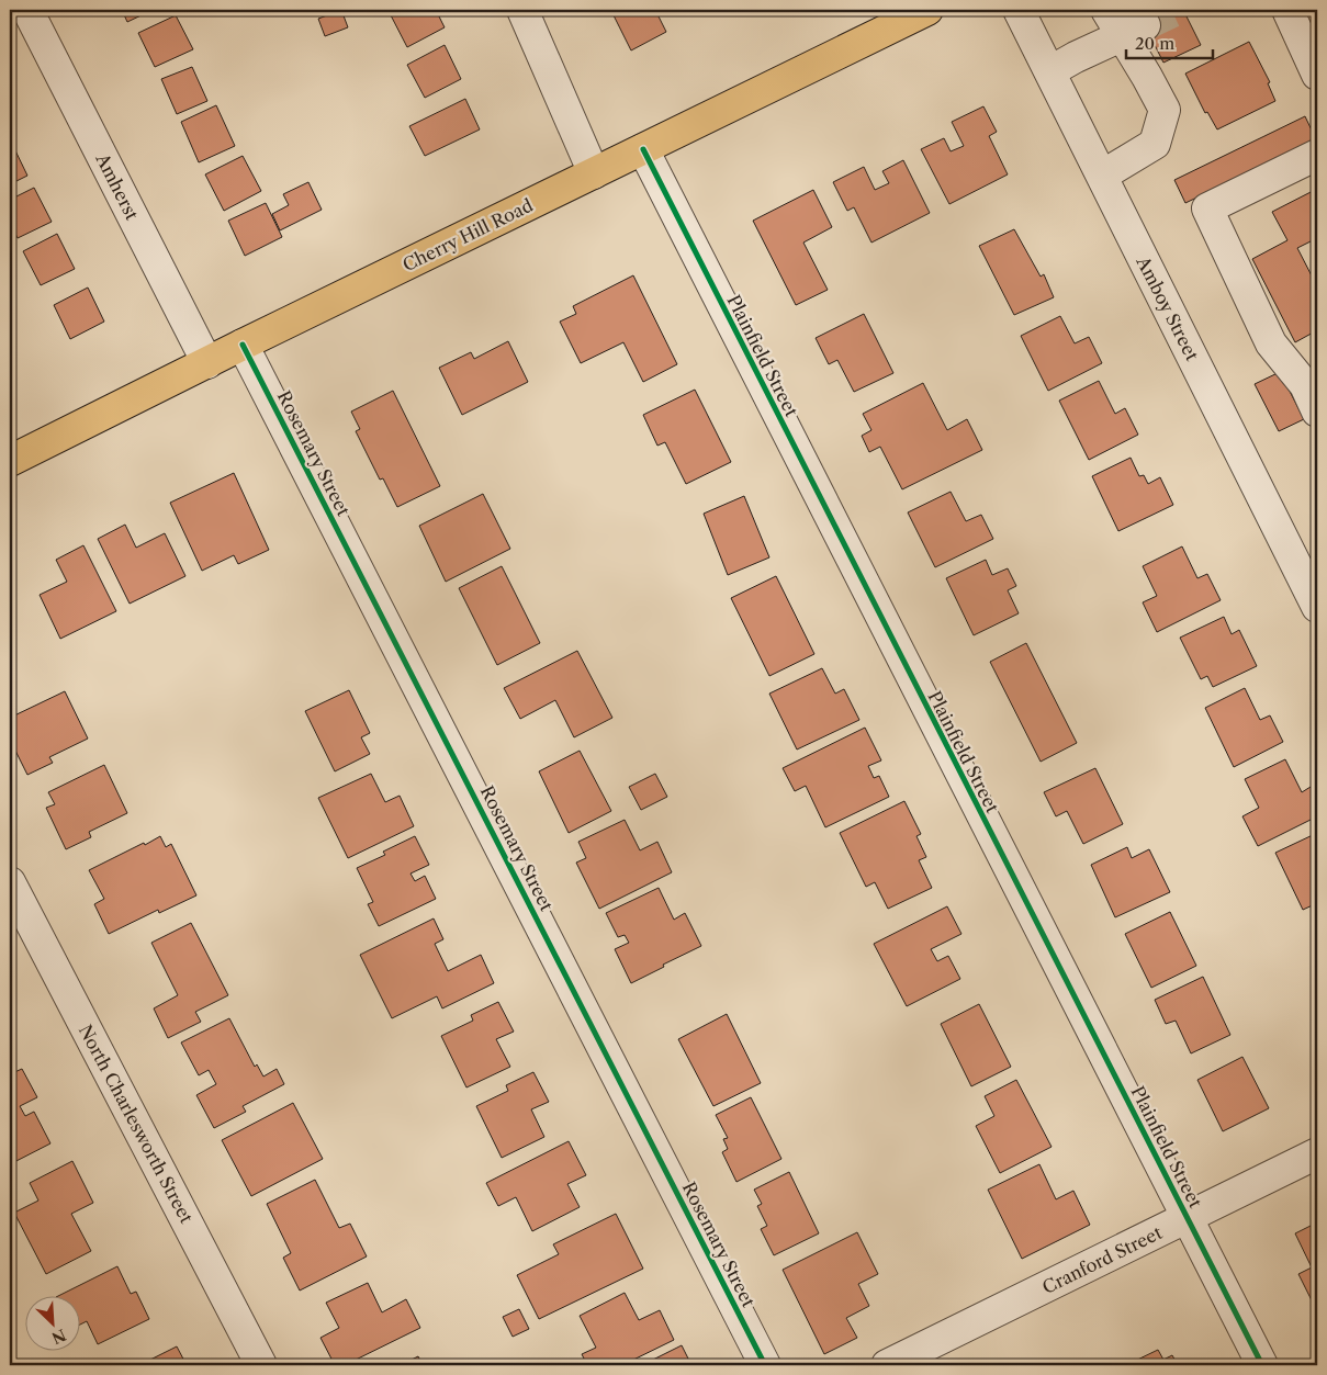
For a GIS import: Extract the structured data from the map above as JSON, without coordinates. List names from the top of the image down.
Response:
{
  "streets": {
    "main road": ["Cherry Hill Road"],
    "street": [
      "Amherst",
      "Amboy Street",
      "Plainfield Street",
      "Rosemary Street",
      "North Charlesworth Street",
      "Cranford Street"
    ]
  },
  "crossings": [
    ["Amherst", "Cherry Hill Road"],
    ["Cherry Hill Road", "Plainfield Street"],
    ["Cherry Hill Road", "Rosemary Street"],
    ["Plainfield Street", "Cranford Street"]
  ],
  "scale_bar": "20 m",
  "north": "bottom right"
}
